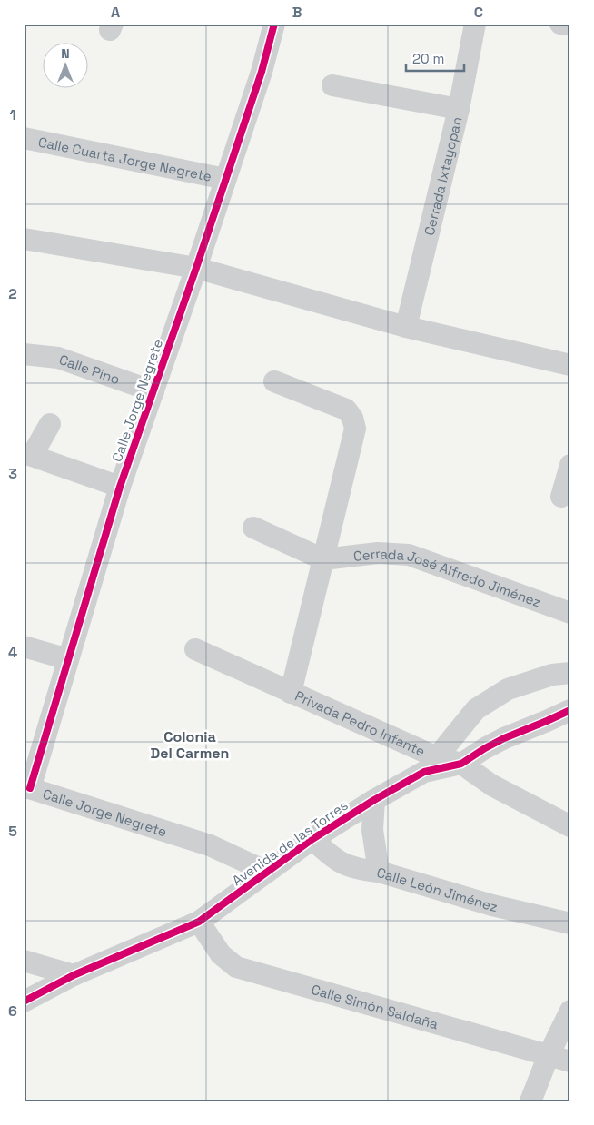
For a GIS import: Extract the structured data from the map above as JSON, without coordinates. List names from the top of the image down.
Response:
{
  "streets": {
    "street": [
      "Calle Cuarta Jorge Negrete",
      "Cerrada Ixtayopan",
      "Calle Pino",
      "Calle Jorge Negrete",
      "Cerrada José Alfredo Jiménez",
      "Privada Pedro Infante",
      "Avenida de las Torres",
      "Calle León Jiménez",
      "Calle Simón Saldaña"
    ]
  },
  "crossings": [
    ["Calle Cuarta Jorge Negrete", "Calle Jorge Negrete"],
    ["Calle Pino", "Calle Jorge Negrete"],
    ["Calle Jorge Negrete", "Avenida de las Torres"],
    ["Privada Pedro Infante", "Avenida de las Torres"],
    ["Avenida de las Torres", "Calle León Jiménez"],
    ["Avenida de las Torres", "Calle Simón Saldaña"]
  ],
  "districts": ["Colonia Del Carmen"],
  "scale_bar": "20 m",
  "north": "top",
  "grid": {
    "columns": ["A", "B", "C"],
    "rows": [
      "1",
      "2",
      "3",
      "4",
      "5",
      "6"
    ]
  }
}
